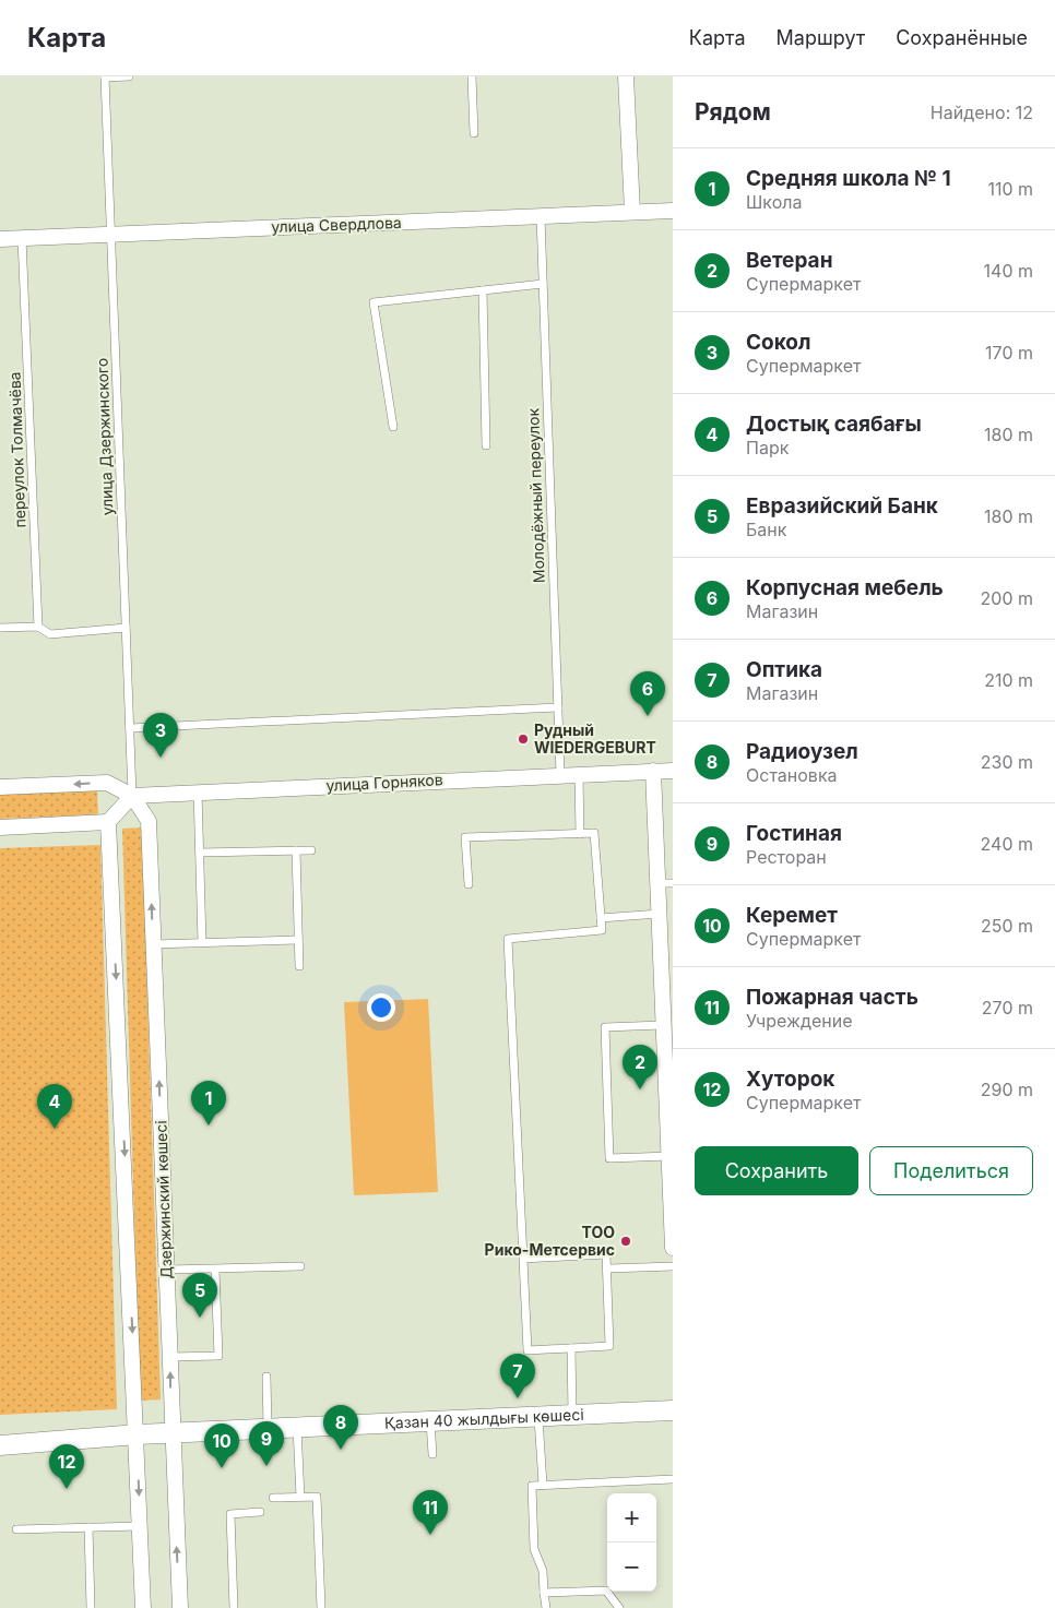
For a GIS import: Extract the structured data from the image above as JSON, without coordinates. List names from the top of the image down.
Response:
{
  "streets": {
    "street": [
      "улица Свердлова",
      "улица Горняков",
      "Дзержинский көшесі",
      "Қазан 40 жылдығы көшесі"
    ],
    "lane": ["улица Дзержинского", "переулок Толмачёва", "Молодёжный переулок"]
  },
  "crossings": [
    ["улица Свердлова", "улица Дзержинского"],
    ["улица Свердлова", "переулок Толмачёва"],
    ["улица Свердлова", "Молодёжный переулок"],
    ["улица Дзержинского", "улица Горняков"],
    ["улица Дзержинского", "Дзержинский көшесі"],
    ["Молодёжный переулок", "улица Горняков"],
    ["улица Горняков", "Дзержинский көшесі"],
    ["Дзержинский көшесі", "Қазан 40 жылдығы көшесі"]
  ],
  "places": ["Рудный WIEDERGEBURT", "ТОО Рико-Метсервис"],
  "page": {
    "header": "Карта",
    "nav": ["Карта", "Маршрут", "Сохранённые"],
    "heading": ["Рядом", "Найдено: 12"],
    "list": [
      {
        "mark": "1",
        "name": "Средняя школа № 1",
        "note": "Школа",
        "value": "110 m"
      },
      {
        "mark": "2",
        "name": "Ветеран",
        "note": "Супермаркет",
        "value": "140 m"
      },
      {
        "mark": "3",
        "name": "Сокол",
        "note": "Супермаркет",
        "value": "170 m"
      },
      {
        "mark": "4",
        "name": "Достық саябағы",
        "note": "Парк",
        "value": "180 m"
      },
      {
        "mark": "5",
        "name": "Евразийский Банк",
        "note": "Банк",
        "value": "180 m"
      },
      {
        "mark": "6",
        "name": "Корпусная мебель",
        "note": "Магазин",
        "value": "200 m"
      },
      {
        "mark": "7",
        "name": "Оптика",
        "note": "Магазин",
        "value": "210 m"
      },
      {
        "mark": "8",
        "name": "Радиоузел",
        "note": "Остановка",
        "value": "230 m"
      },
      {
        "mark": "9",
        "name": "Гостиная",
        "note": "Ресторан",
        "value": "240 m"
      },
      {
        "mark": "10",
        "name": "Керемет",
        "note": "Супермаркет",
        "value": "250 m"
      },
      {
        "mark": "11",
        "name": "Пожарная часть",
        "note": "Учреждение",
        "value": "270 m"
      },
      {
        "mark": "12",
        "name": "Хуторок",
        "note": "Супермаркет",
        "value": "290 m"
      }
    ],
    "pins": [
      "6",
      "3",
      "2",
      "1",
      "4",
      "5",
      "7",
      "8",
      "9",
      "10",
      "12",
      "11"
    ],
    "buttons": ["Сохранить", "Поделиться"],
    "map_buttons": ["+", "−"]
  }
}
